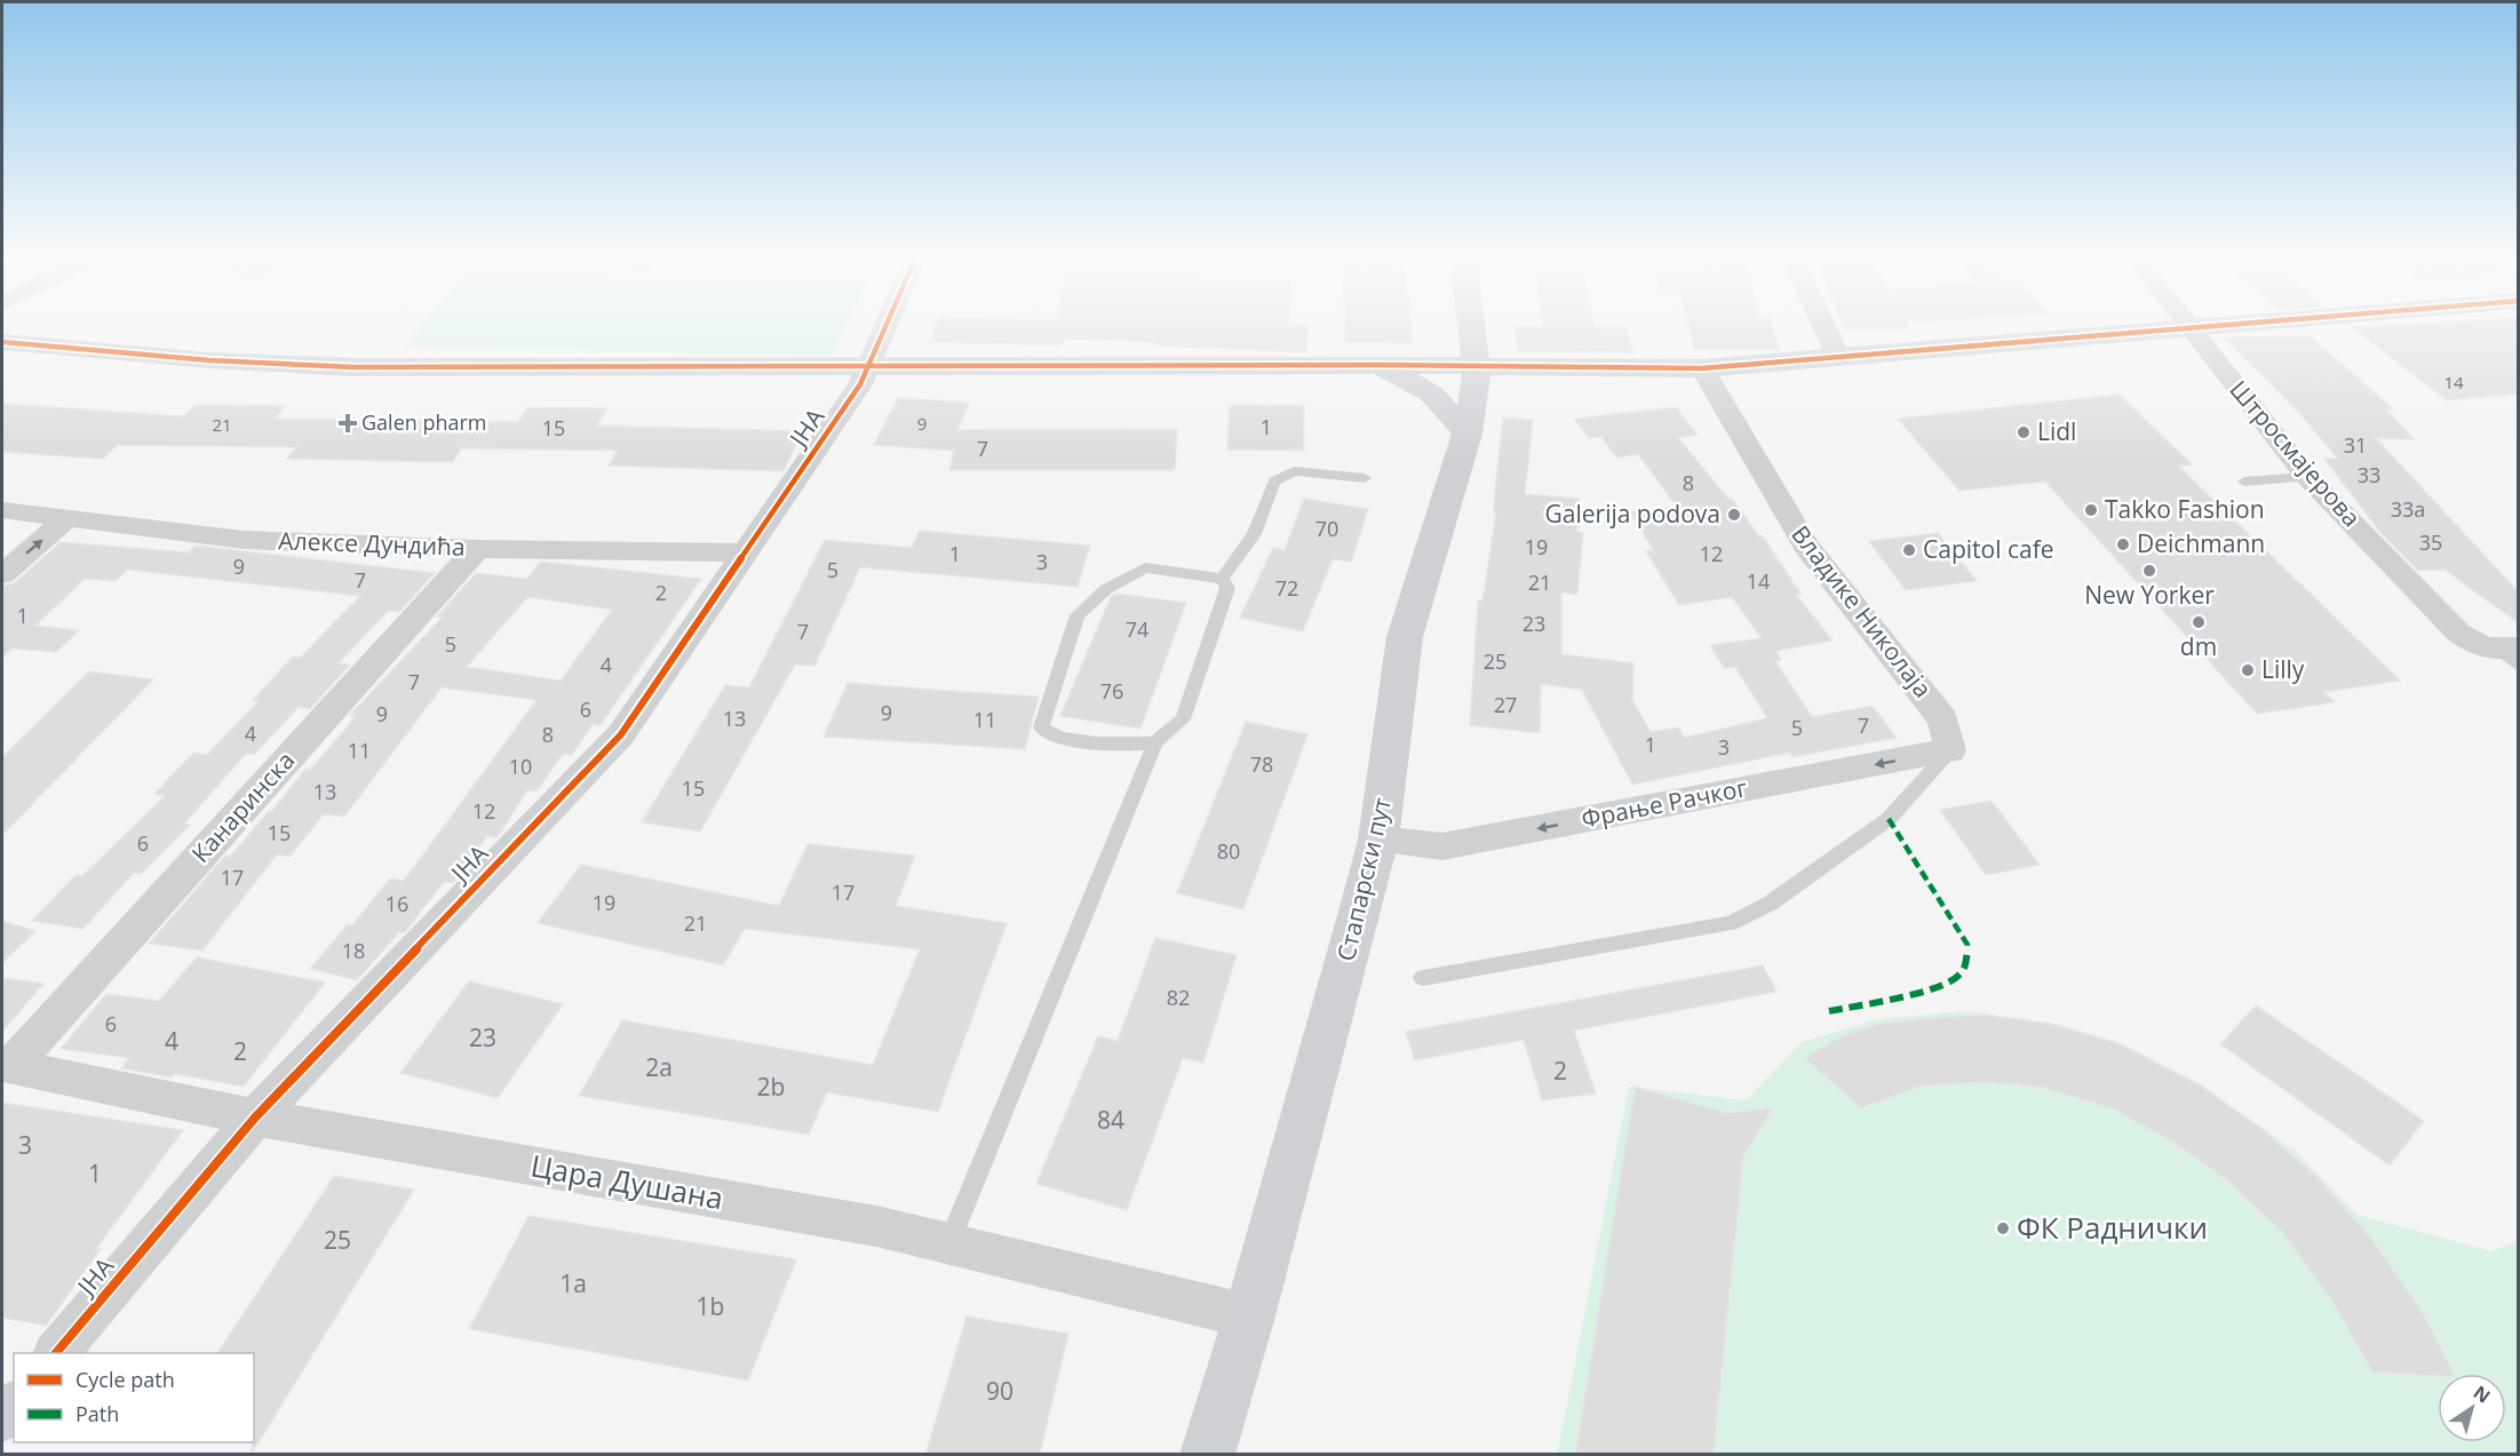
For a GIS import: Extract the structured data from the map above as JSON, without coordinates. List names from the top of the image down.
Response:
{
  "streets": {
    "street": [
      "ЈНА",
      "Штросмајерова",
      "Алексе Дундића",
      "Владике Николаја",
      "Фрање Рачког",
      "Канаринска",
      "Стапарски пут",
      "Цара Душана"
    ]
  },
  "crossings": [
    ["ЈНА", "Алексе Дундића"],
    ["ЈНА", "Цара Душана"],
    ["Алексе Дундића", "Канаринска"],
    ["Владике Николаја", "Фрање Рачког"],
    ["Фрање Рачког", "Стапарски пут"],
    ["Канаринска", "Цара Душана"],
    ["Стапарски пут", "Цара Душана"]
  ],
  "one_way": ["Фрање Рачког"],
  "places": {
    "health": ["Galen pharm"],
    "other": [
      "Lidl",
      "Takko Fashion",
      "Galerija podova",
      "Deichmann",
      "Capitol cafe",
      "New Yorker",
      "dm",
      "Lilly",
      "ФК Раднички"
    ]
  },
  "house_numbers": [
    "14",
    "9",
    "21",
    "1",
    "15",
    "31",
    "7",
    "33",
    "8",
    "33a",
    "70",
    "35",
    "19",
    "1",
    "12",
    "3",
    "9",
    "5",
    "7",
    "14",
    "21",
    "72",
    "2",
    "1",
    "23",
    "74",
    "7",
    "5",
    "25",
    "4",
    "7",
    "76",
    "27",
    "6",
    "9",
    "9",
    "13",
    "11",
    "7",
    "5",
    "4",
    "8",
    "1",
    "3",
    "11",
    "78",
    "10",
    "15",
    "13",
    "12",
    "15",
    "6",
    "80",
    "17",
    "17",
    "19",
    "16",
    "21",
    "18",
    "82",
    "6",
    "23",
    "4",
    "2",
    "2a",
    "2",
    "2b",
    "84",
    "3",
    "1",
    "25",
    "1a",
    "1b",
    "90"
  ],
  "legend": ["Cycle path", "Path"],
  "north": "top right"
}
